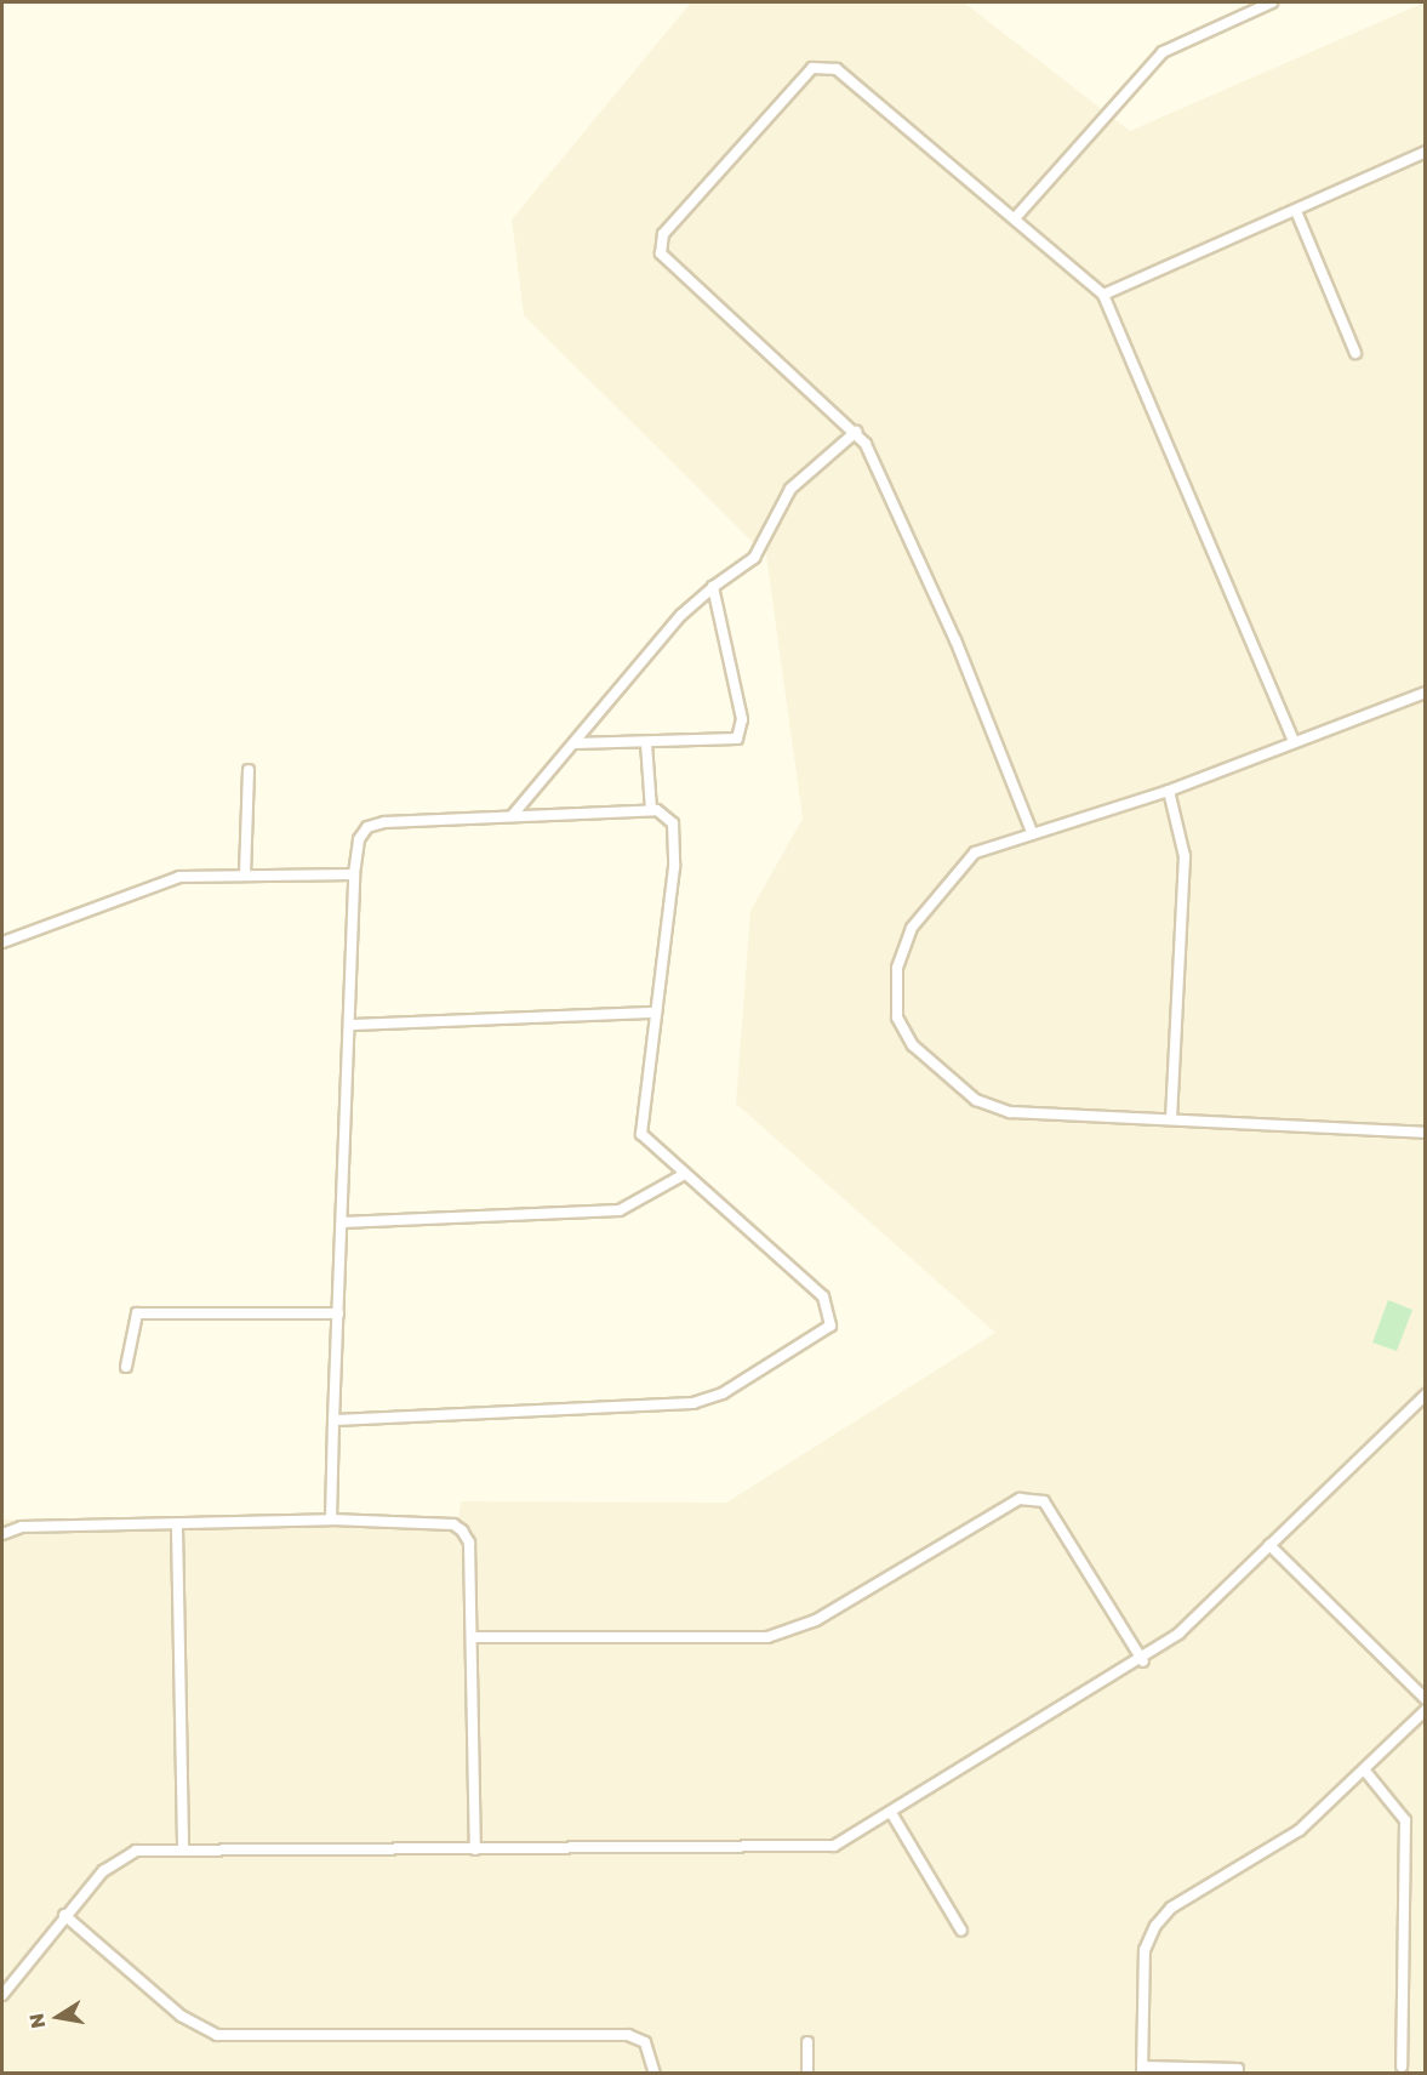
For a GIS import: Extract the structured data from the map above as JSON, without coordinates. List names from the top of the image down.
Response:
{
  "north": "left"
}
